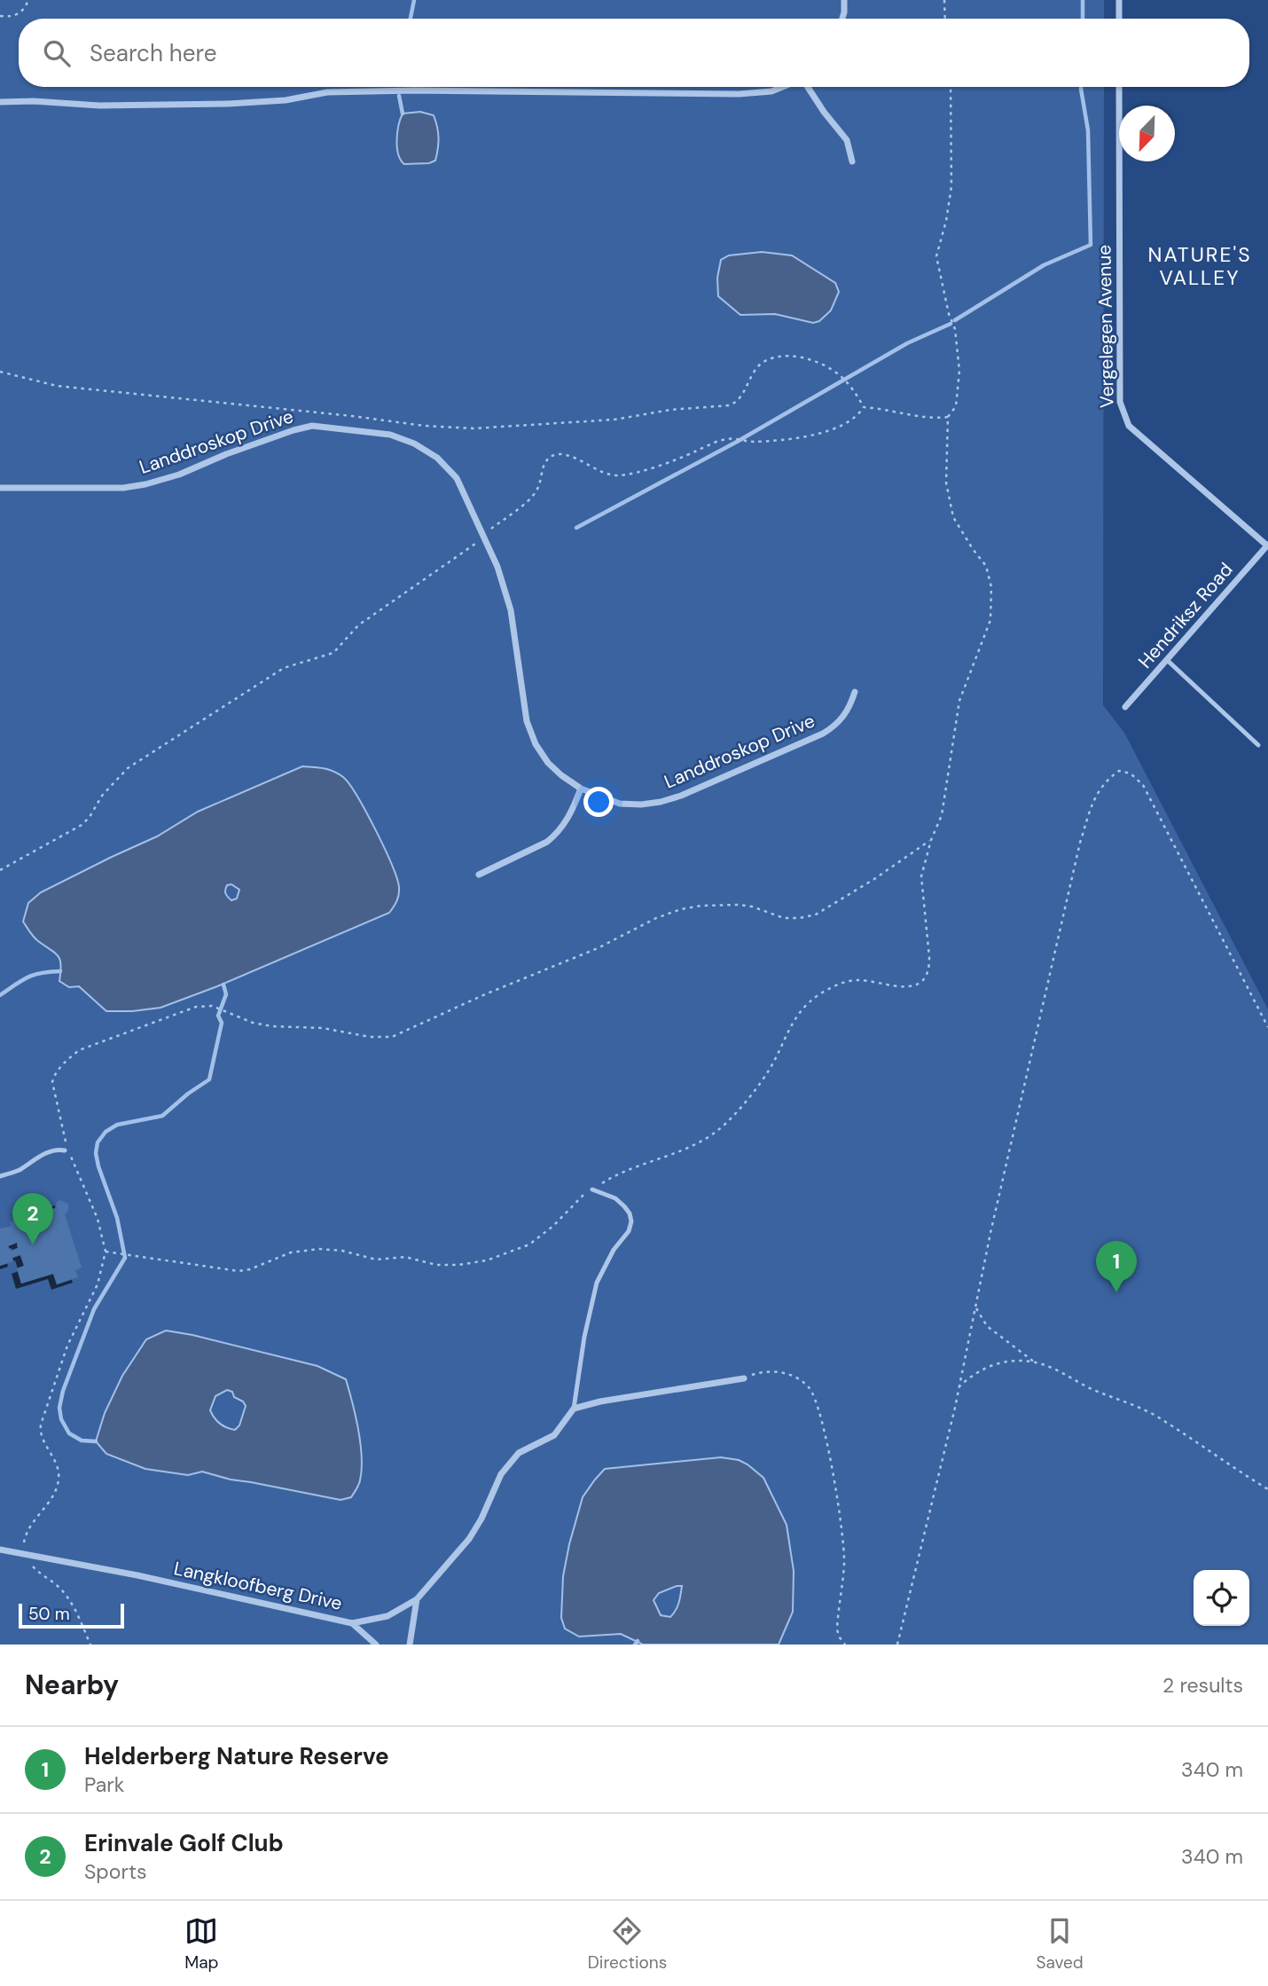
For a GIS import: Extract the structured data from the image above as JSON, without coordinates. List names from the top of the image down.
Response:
{
  "streets": {
    "street": [
      "Vergelegen Avenue",
      "Landdroskop Drive",
      "Hendriksz Road",
      "Langkloofberg Drive"
    ]
  },
  "crossings": [
    ["Vergelegen Avenue", "Hendriksz Road"]
  ],
  "districts": ["NATURE'S VALLEY"],
  "scale_bar": "50 m",
  "north": "bottom left",
  "page": {
    "search": "Search here",
    "pins": ["2", "1"],
    "scale": "50 m",
    "heading": ["Nearby", "2 results"],
    "list": [
      {
        "mark": "1",
        "name": "Helderberg Nature Reserve",
        "note": "Park",
        "value": "340 m"
      },
      {
        "mark": "2",
        "name": "Erinvale Golf Club",
        "note": "Sports",
        "value": "340 m"
      }
    ],
    "nav": ["Map", "Directions", "Saved"]
  }
}
